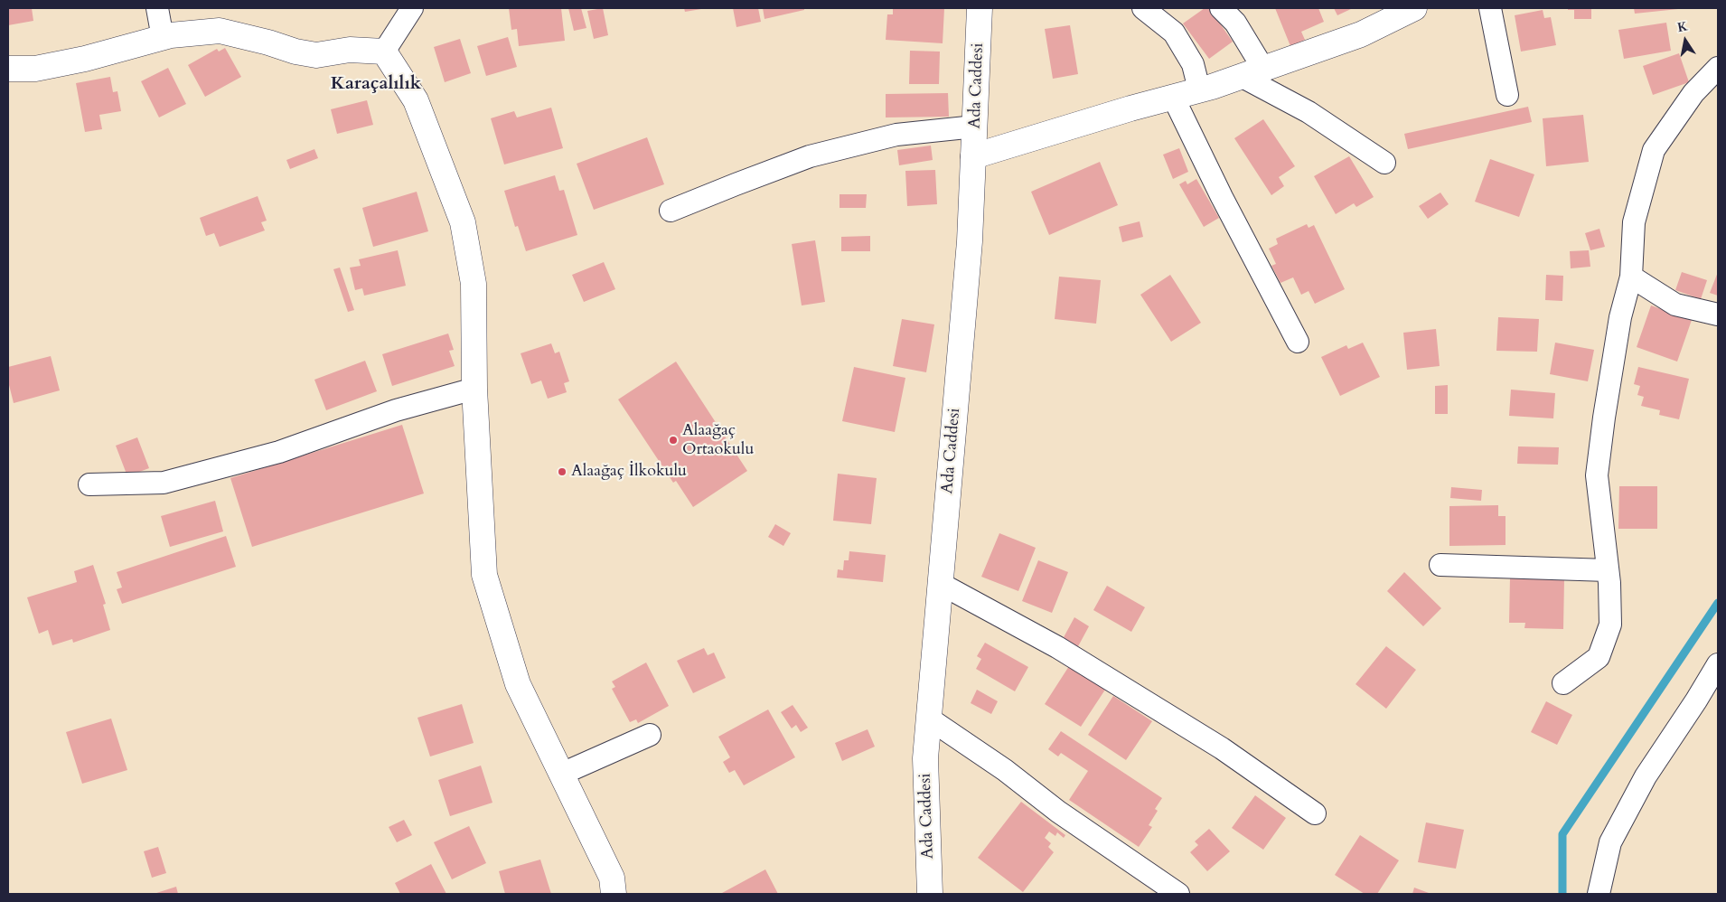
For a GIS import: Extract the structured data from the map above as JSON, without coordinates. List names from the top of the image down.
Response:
{
  "streets": {
    "street": ["Ada Caddesi"]
  },
  "districts": ["Karaçalılık"],
  "places": ["Alaağaç Ortaokulu", "Alaağaç İlkokulu"],
  "north": "top"
}
